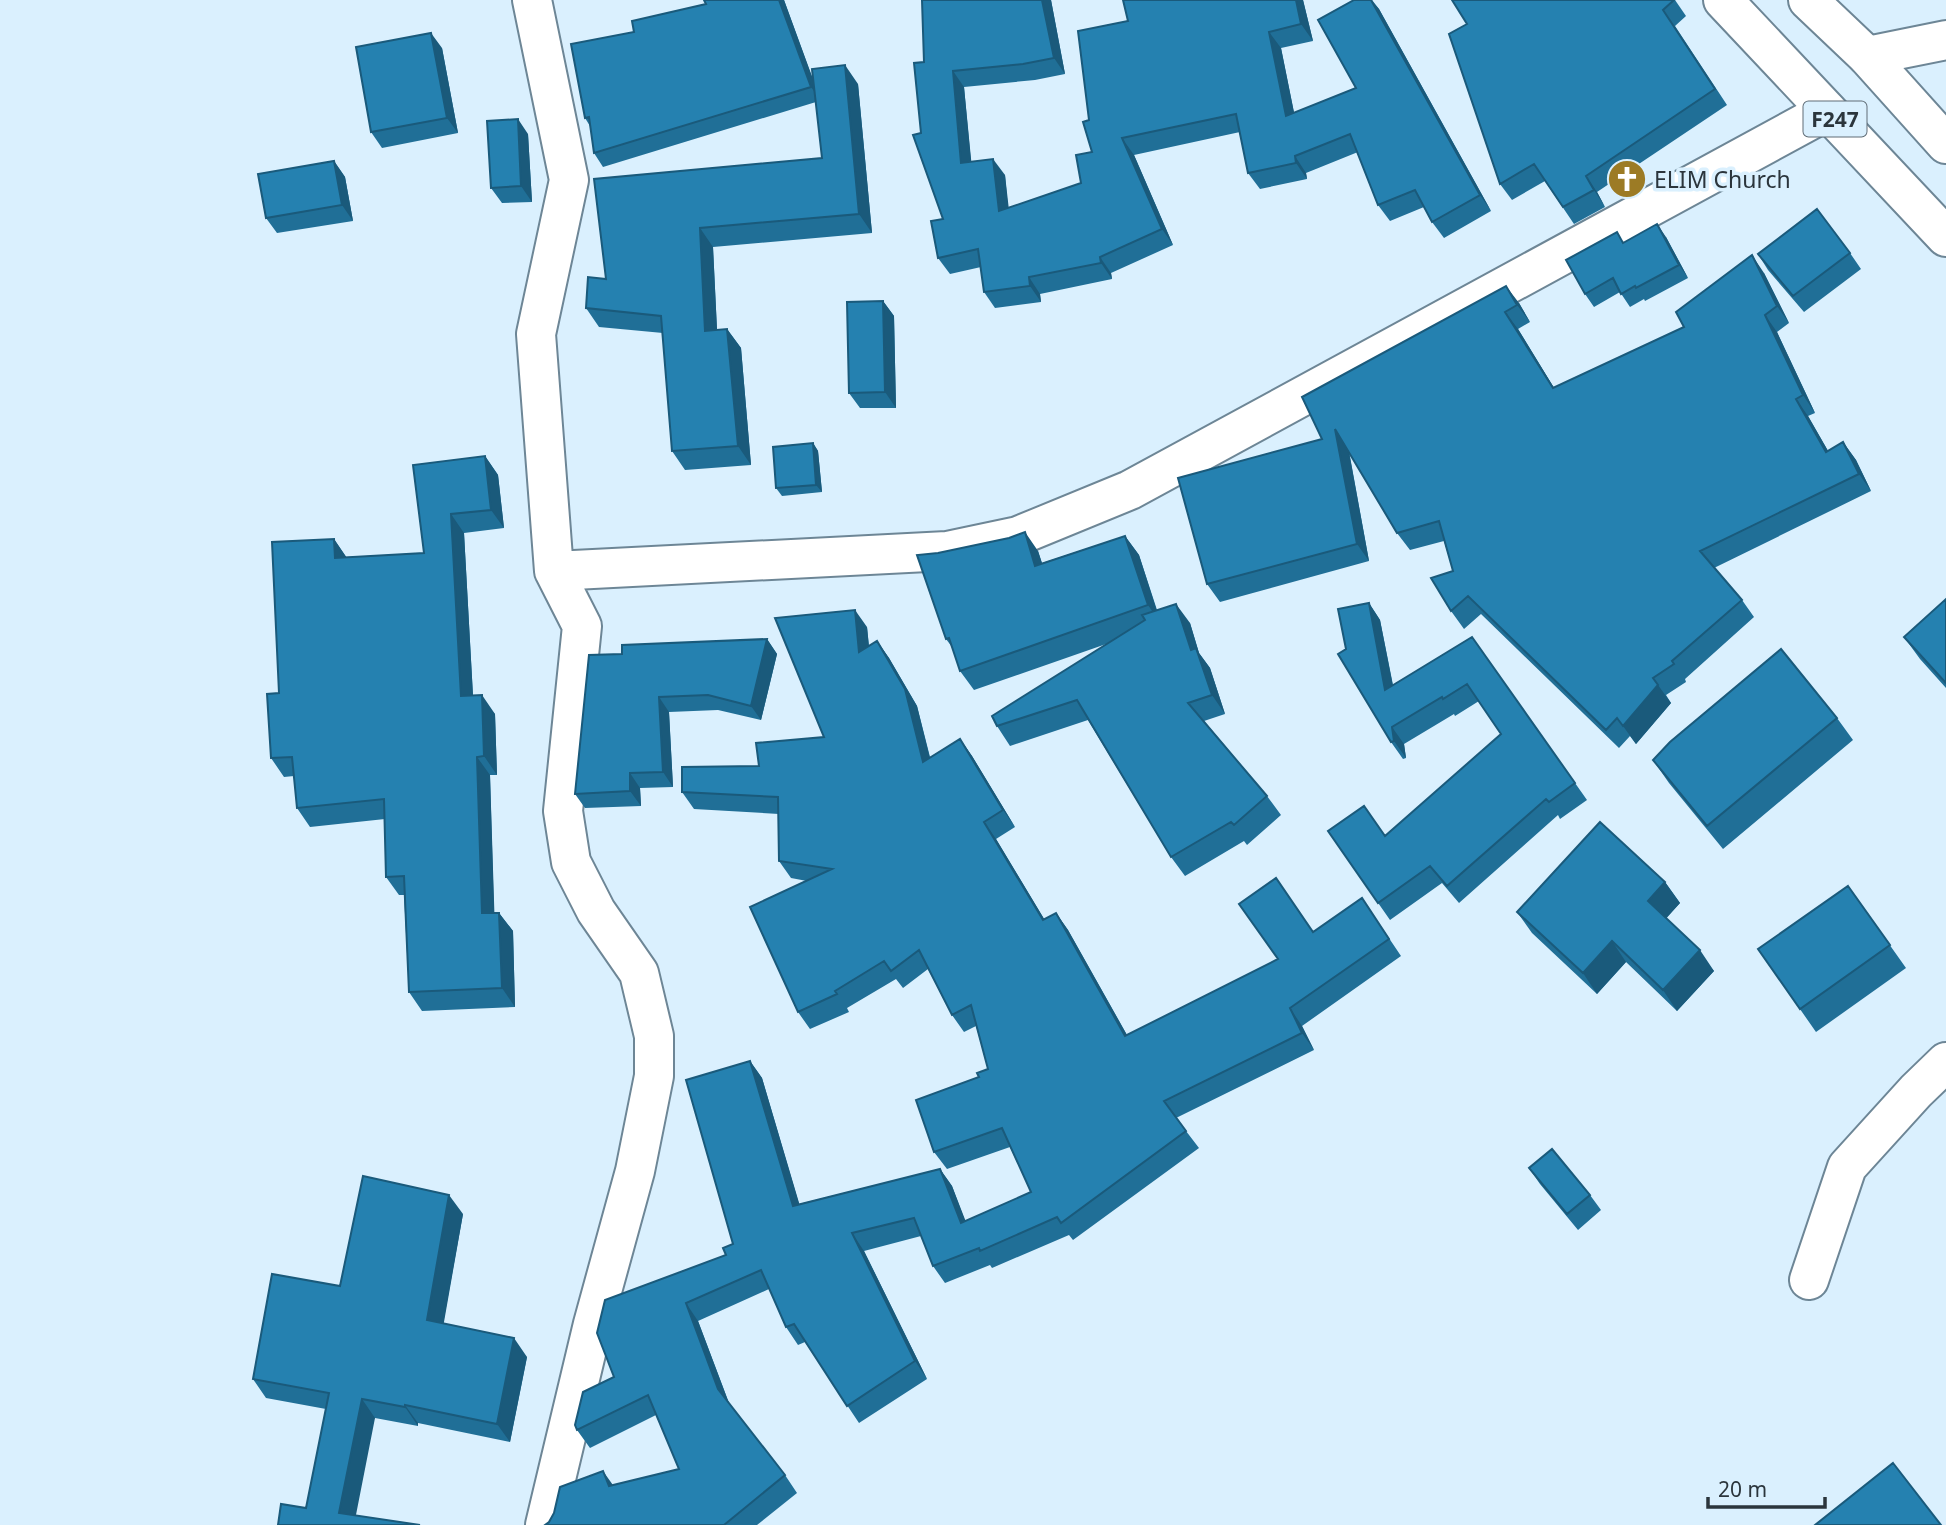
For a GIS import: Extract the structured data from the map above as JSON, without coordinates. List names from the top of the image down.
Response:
{
  "streets": {
    "street": ["F247"]
  },
  "places": {
    "church": ["ELIM Church"]
  },
  "scale_bar": "20 m"
}
